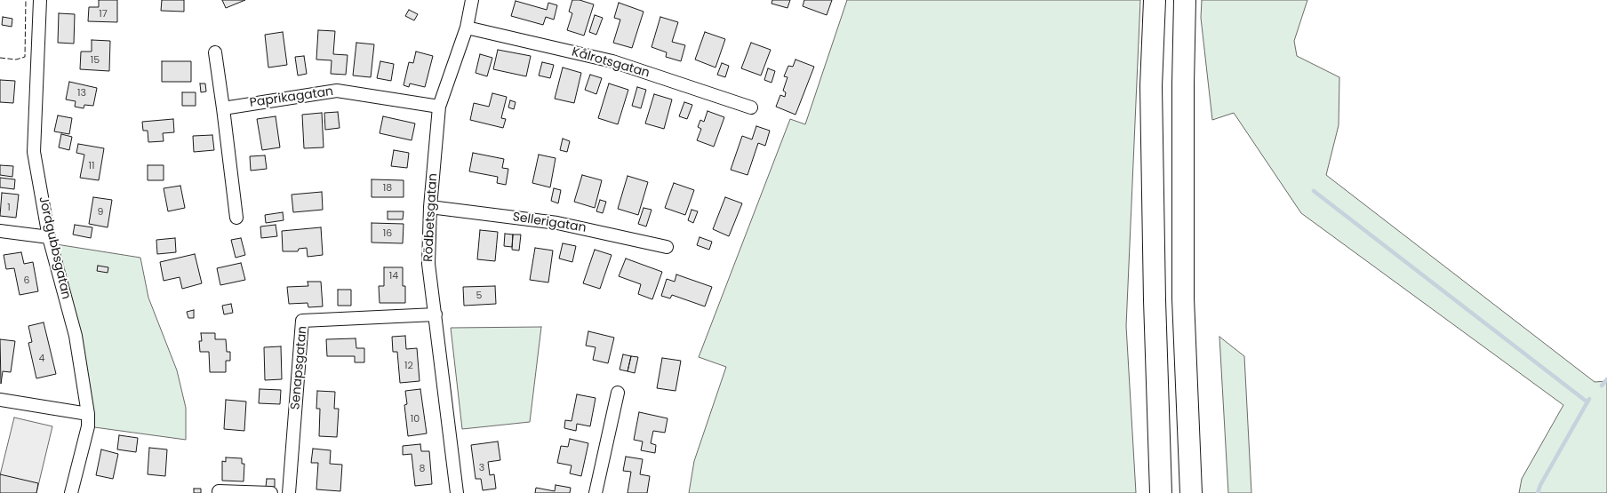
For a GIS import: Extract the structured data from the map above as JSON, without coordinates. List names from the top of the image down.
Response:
{
  "streets": {
    "street": [
      "Kålrotsgatan",
      "Paprikagatan",
      "Rödbetsgatan",
      "Sellerigatan",
      "Jordgubbsgatan",
      "Senapsgatan"
    ]
  },
  "crossings": [
    ["Kålrotsgatan", "Rödbetsgatan"],
    ["Paprikagatan", "Rödbetsgatan"],
    ["Rödbetsgatan", "Sellerigatan"],
    ["Rödbetsgatan", "Senapsgatan"]
  ],
  "house_numbers": [
    "17",
    "15",
    "13",
    "11",
    "18",
    "1",
    "9",
    "16",
    "14",
    "6",
    "5",
    "4",
    "12",
    "10",
    "3",
    "8"
  ]
}
